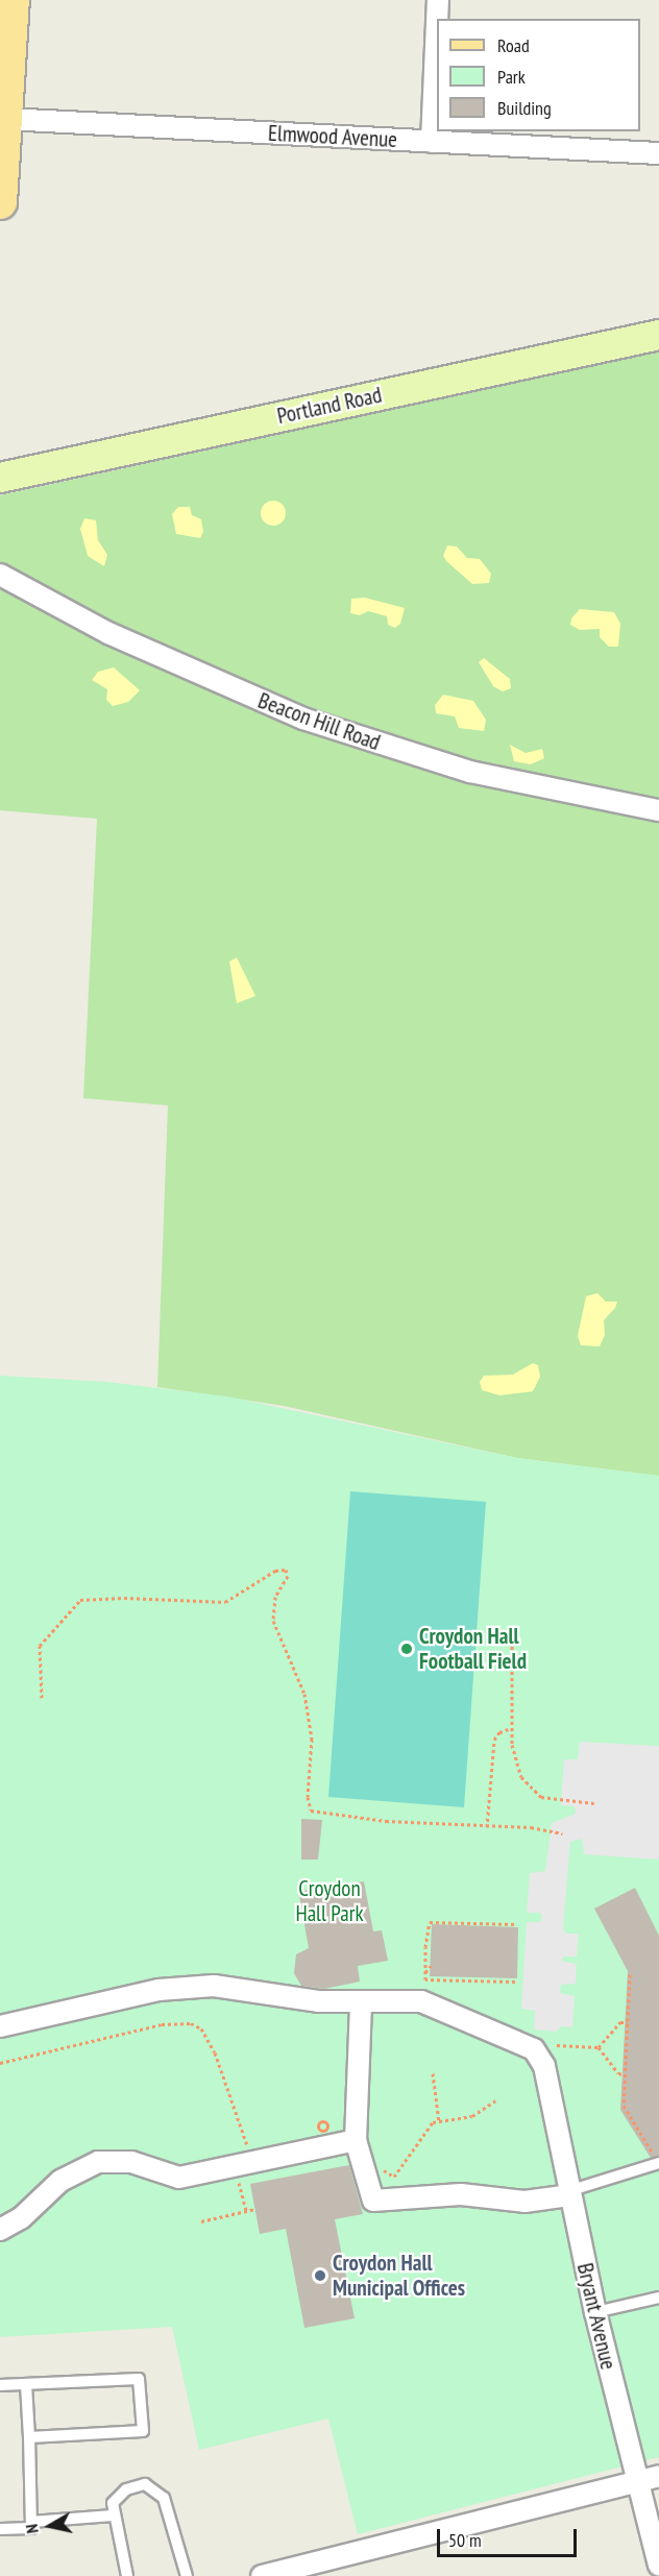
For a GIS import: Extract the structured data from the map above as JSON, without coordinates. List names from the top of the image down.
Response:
{
  "streets": {
    "street": [
      "Elmwood Avenue",
      "Portland Road",
      "Beacon Hill Road",
      "Bryant Avenue"
    ]
  },
  "parks": ["Croydon Hall Park"],
  "places": ["Croydon Hall Football Field", "Croydon Hall Municipal Offices"],
  "legend": ["Road", "Park", "Building"],
  "scale_bar": "50 m",
  "north": "left"
}
